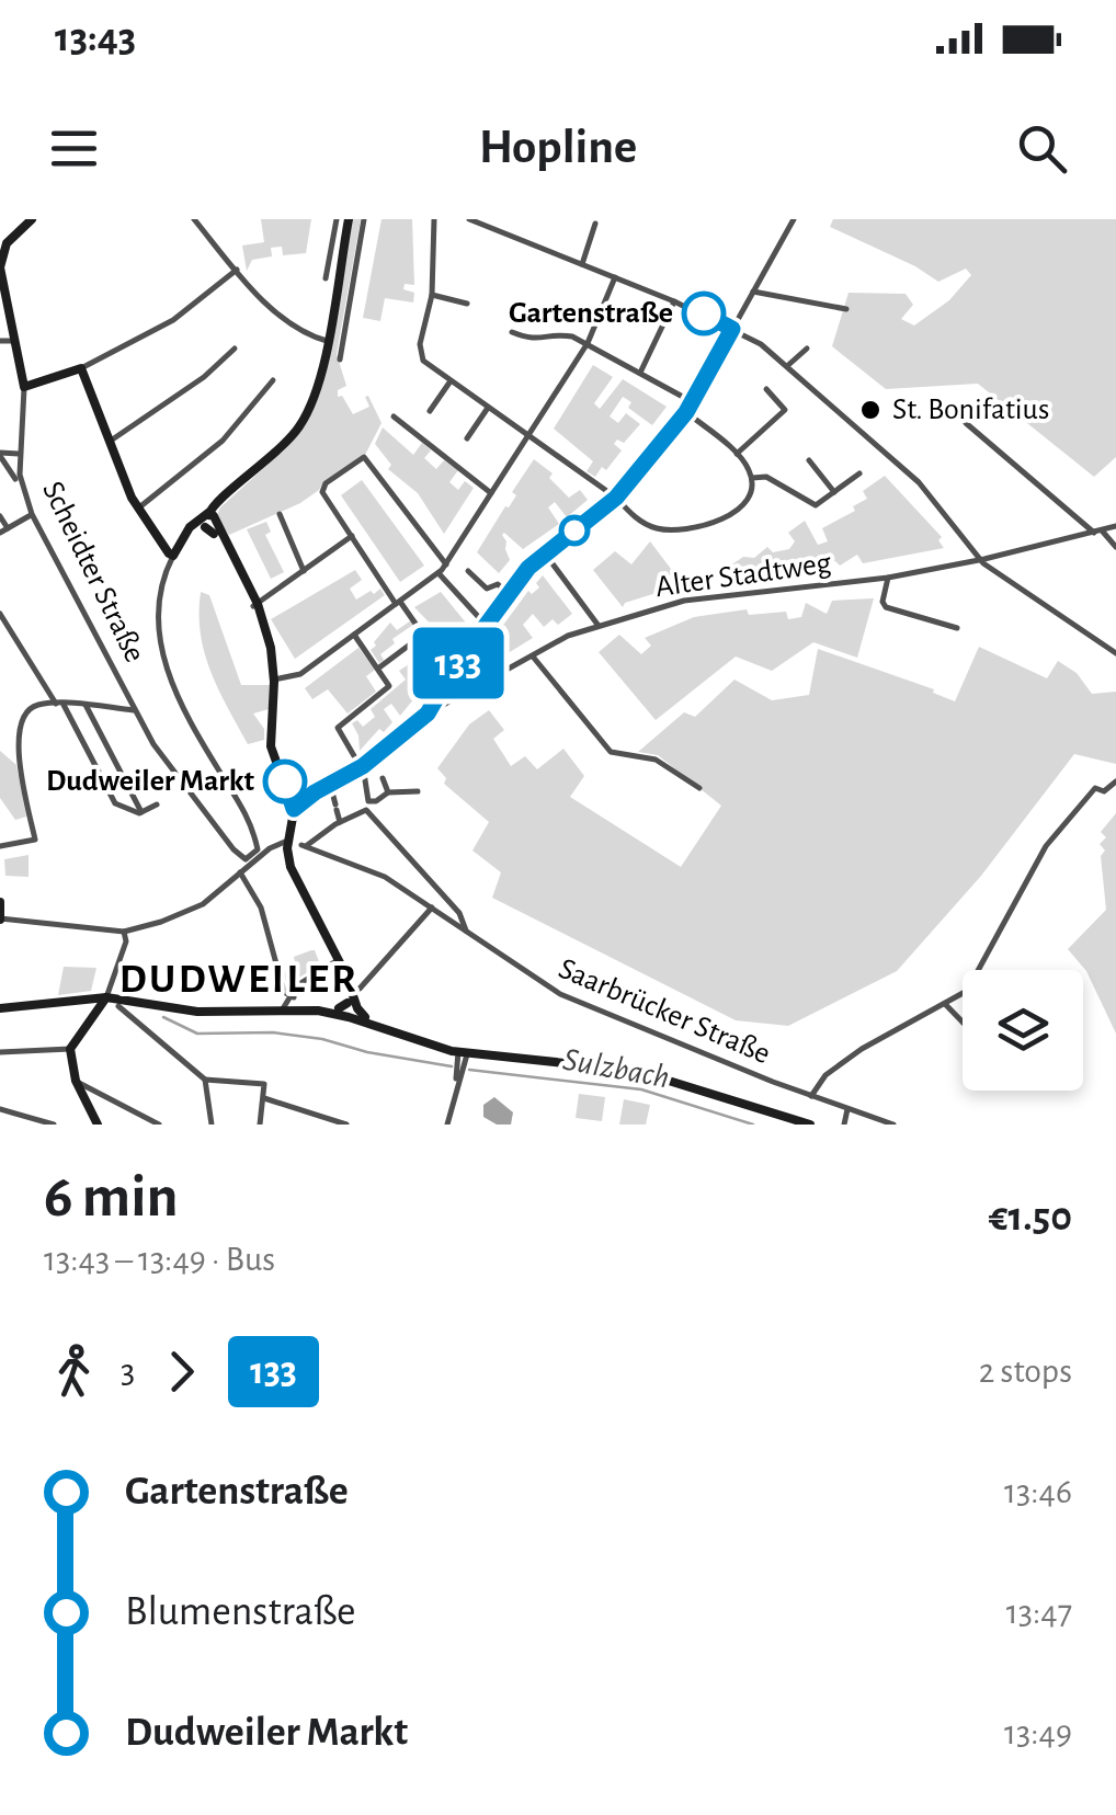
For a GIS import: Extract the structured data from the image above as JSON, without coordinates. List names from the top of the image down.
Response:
{
  "streets": {
    "street": ["Scheidter Straße", "Alter Stadtweg", "Saarbrücker Straße"]
  },
  "districts": ["DUDWEILER"],
  "water": ["Sulzbach"],
  "places": ["Gartenstraße", "St. Bonifatius", "Dudweiler Markt"],
  "lines": ["bus line 133"],
  "page": {
    "status": "13:43",
    "header": "Hopline",
    "on_map": "133",
    "heading": ["6 min", "13:43 – 13:49 · Bus", "€1.50"],
    "legs": ["3", "133", "2 stops"],
    "list": [
      {
        "name": "Gartenstraße",
        "value": "13:46"
      },
      {
        "name": "Blumenstraße",
        "value": "13:47"
      },
      {
        "name": "Dudweiler Markt",
        "value": "13:49"
      }
    ]
  }
}
